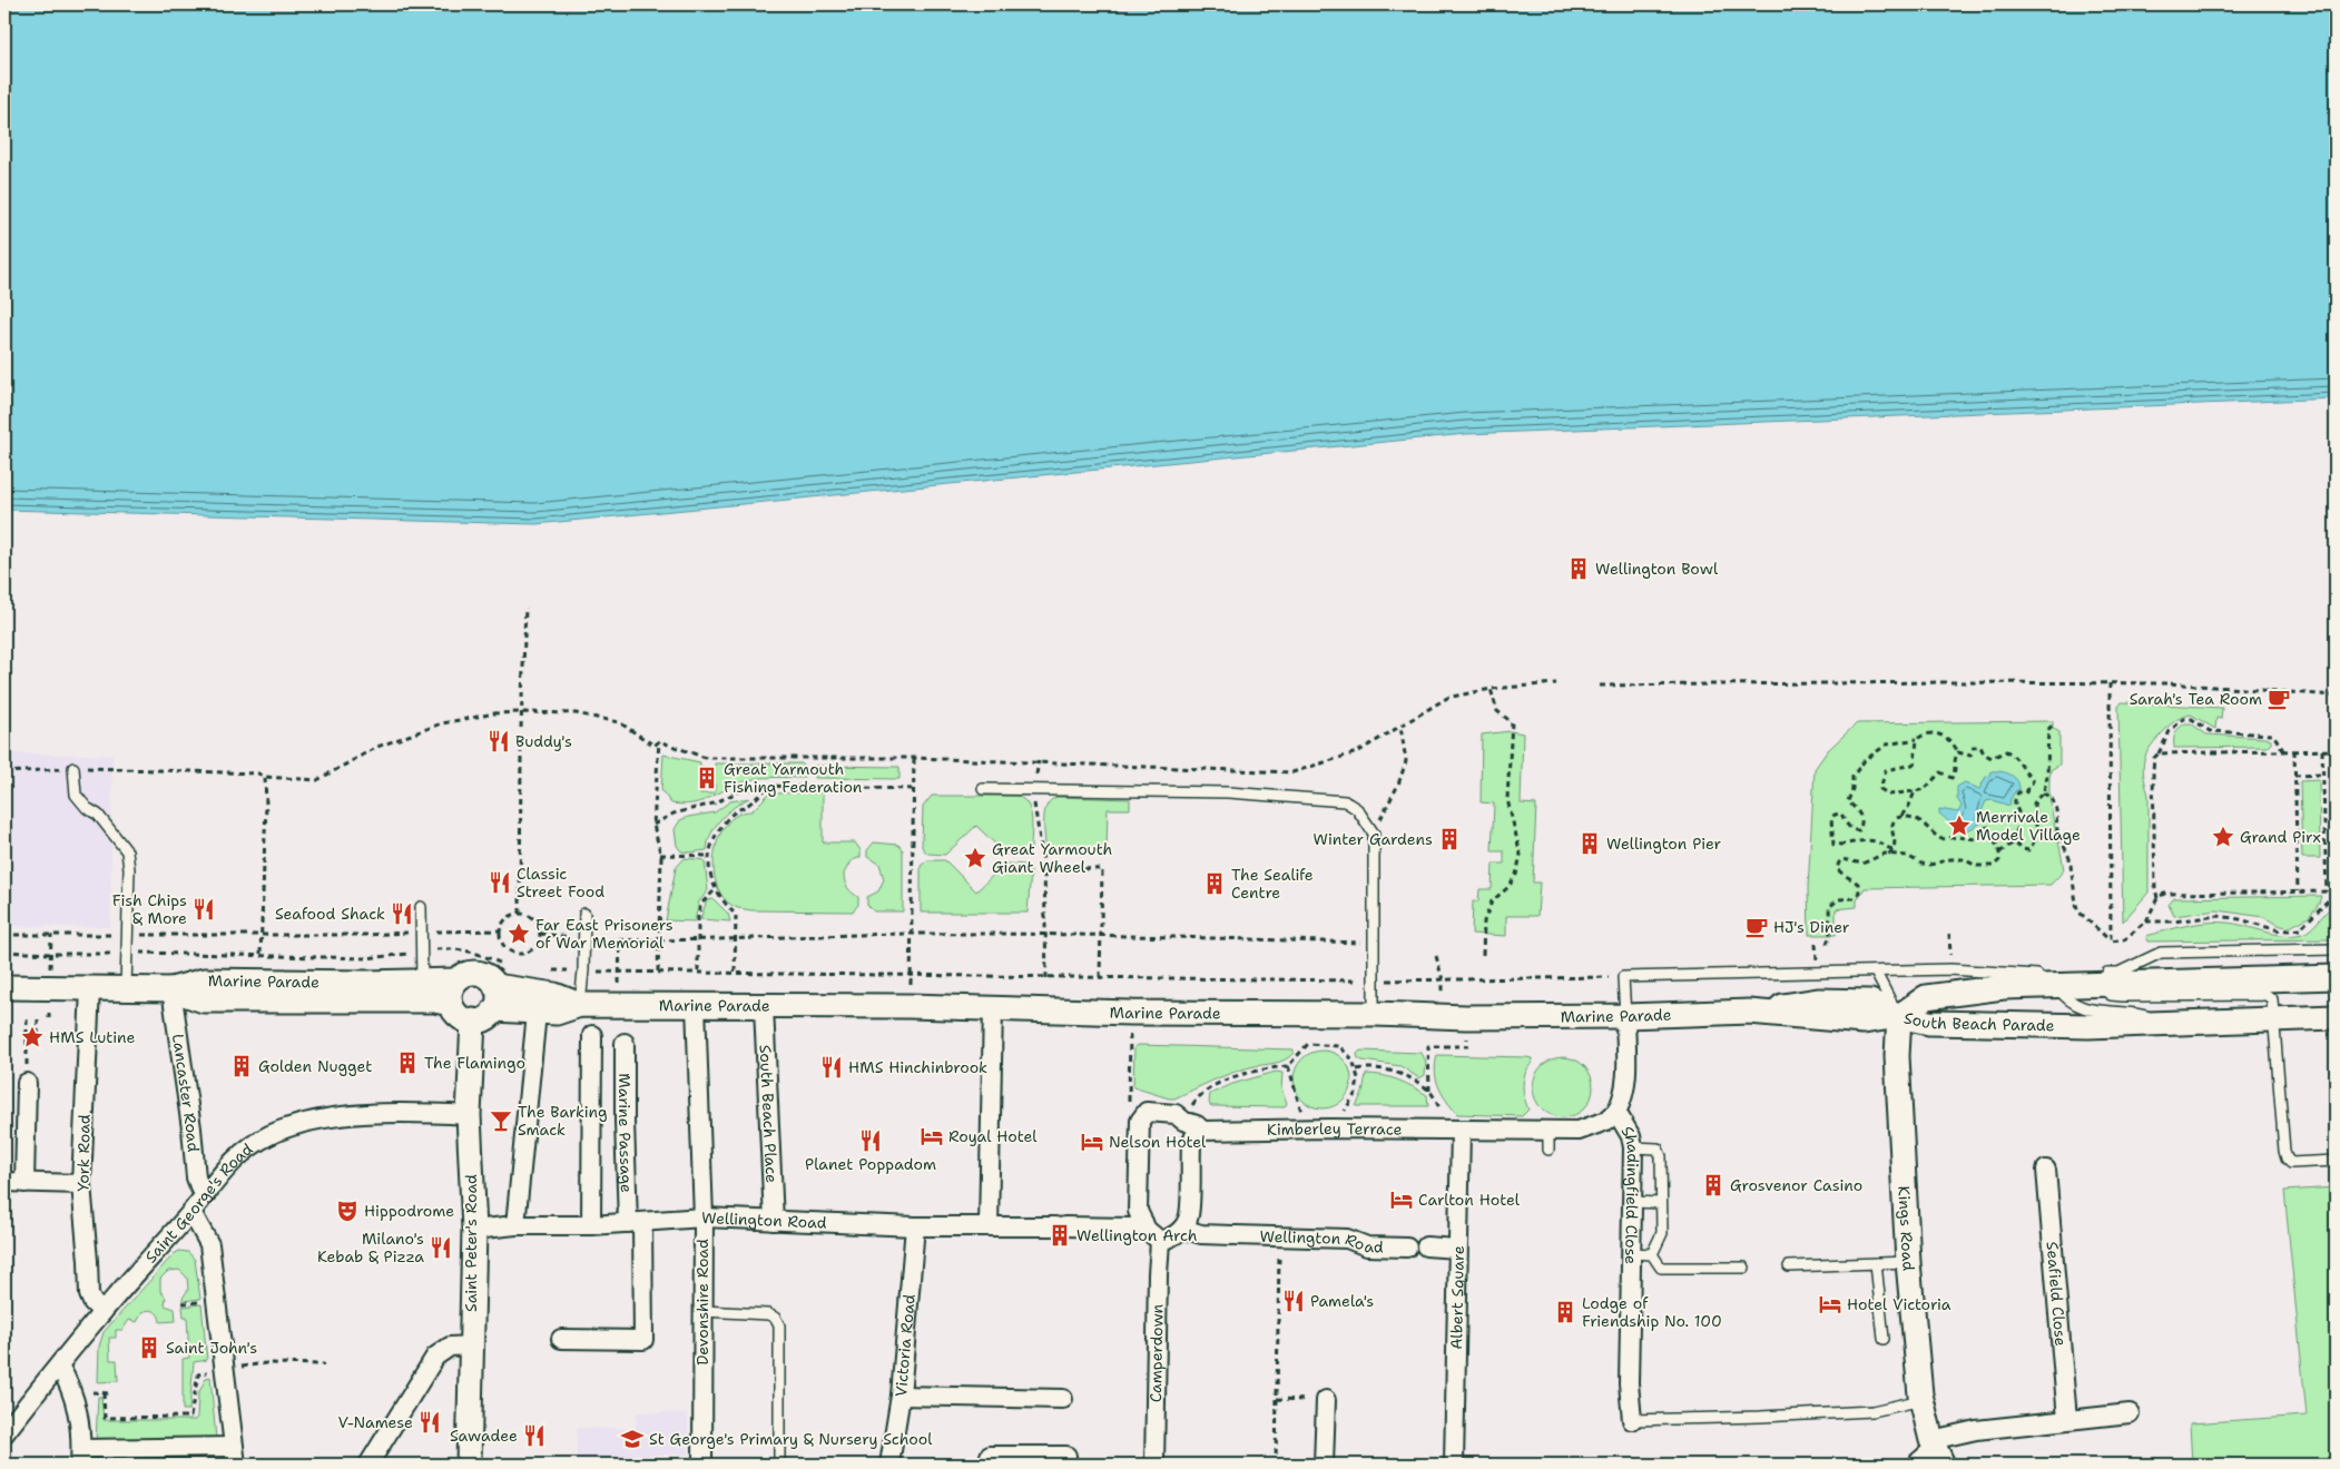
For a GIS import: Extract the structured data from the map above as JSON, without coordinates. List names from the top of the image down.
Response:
{
  "streets": {
    "street": [
      "Marine Parade",
      "South Beach Parade",
      "Lancaster Road",
      "South Beach Place",
      "Kimberley Terrace",
      "Marine Passage",
      "York Road",
      "Shadingfield Close",
      "Saint George's Road",
      "Wellington Road",
      "Kings Road",
      "Saint Peter's Road",
      "Seafield Close",
      "Albert Square",
      "Devonshire Road",
      "Victoria Road",
      "Camperdown"
    ]
  },
  "crossings": [
    ["Marine Parade", "South Beach Parade"],
    ["Marine Parade", "Lancaster Road"],
    ["Marine Parade", "South Beach Place"],
    ["Marine Parade", "York Road"],
    ["Marine Parade", "Shadingfield Close"],
    ["Marine Parade", "Kings Road"],
    ["Marine Parade", "Saint Peter's Road"],
    ["Marine Parade", "Devonshire Road"],
    ["South Beach Parade", "Kings Road"],
    ["Lancaster Road", "Saint George's Road"],
    ["South Beach Place", "Wellington Road"],
    ["Kimberley Terrace", "Shadingfield Close"],
    ["Kimberley Terrace", "Albert Square"],
    ["Marine Passage", "Wellington Road"],
    ["York Road", "Saint George's Road"],
    ["Saint George's Road", "Saint Peter's Road"],
    ["Wellington Road", "Saint Peter's Road"],
    ["Wellington Road", "Albert Square"],
    ["Wellington Road", "Devonshire Road"],
    ["Wellington Road", "Victoria Road"]
  ],
  "places": {
    "building": [
      "Wellington Bowl",
      "Great Yarmouth Fishing Federation",
      "Winter Gardens",
      "Wellington Pier",
      "The Sealife Centre",
      "The Flamingo",
      "Golden Nugget",
      "Grosvenor Casino",
      "Wellington Arch",
      "Lodge of Friendship No. 100",
      "Saint John's"
    ],
    "cafe": ["Sarah's Tea Room", "HJ's Diner"],
    "restaurant": [
      "Buddy's",
      "Classic Street Food",
      "Fish Chips & More",
      "Seafood Shack",
      "HMS Hinchinbrook",
      "Planet Poppadom",
      "Milano's Kebab & Pizza",
      "Pamela's",
      "V-Namese",
      "Sawadee"
    ],
    "place": [
      "Merrivale Model Village",
      "Grand Pirx",
      "Great Yarmouth Giant Wheel",
      "Far East Prisoners of War Memorial",
      "HMS Lutine"
    ],
    "bar": ["The Barking Smack"],
    "hotel": [
      "Royal Hotel",
      "Nelson Hotel",
      "Carlton Hotel",
      "Hotel Victoria"
    ],
    "theatre": ["Hippodrome"],
    "school or university": ["St George's Primary & Nursery School"]
  }
}
